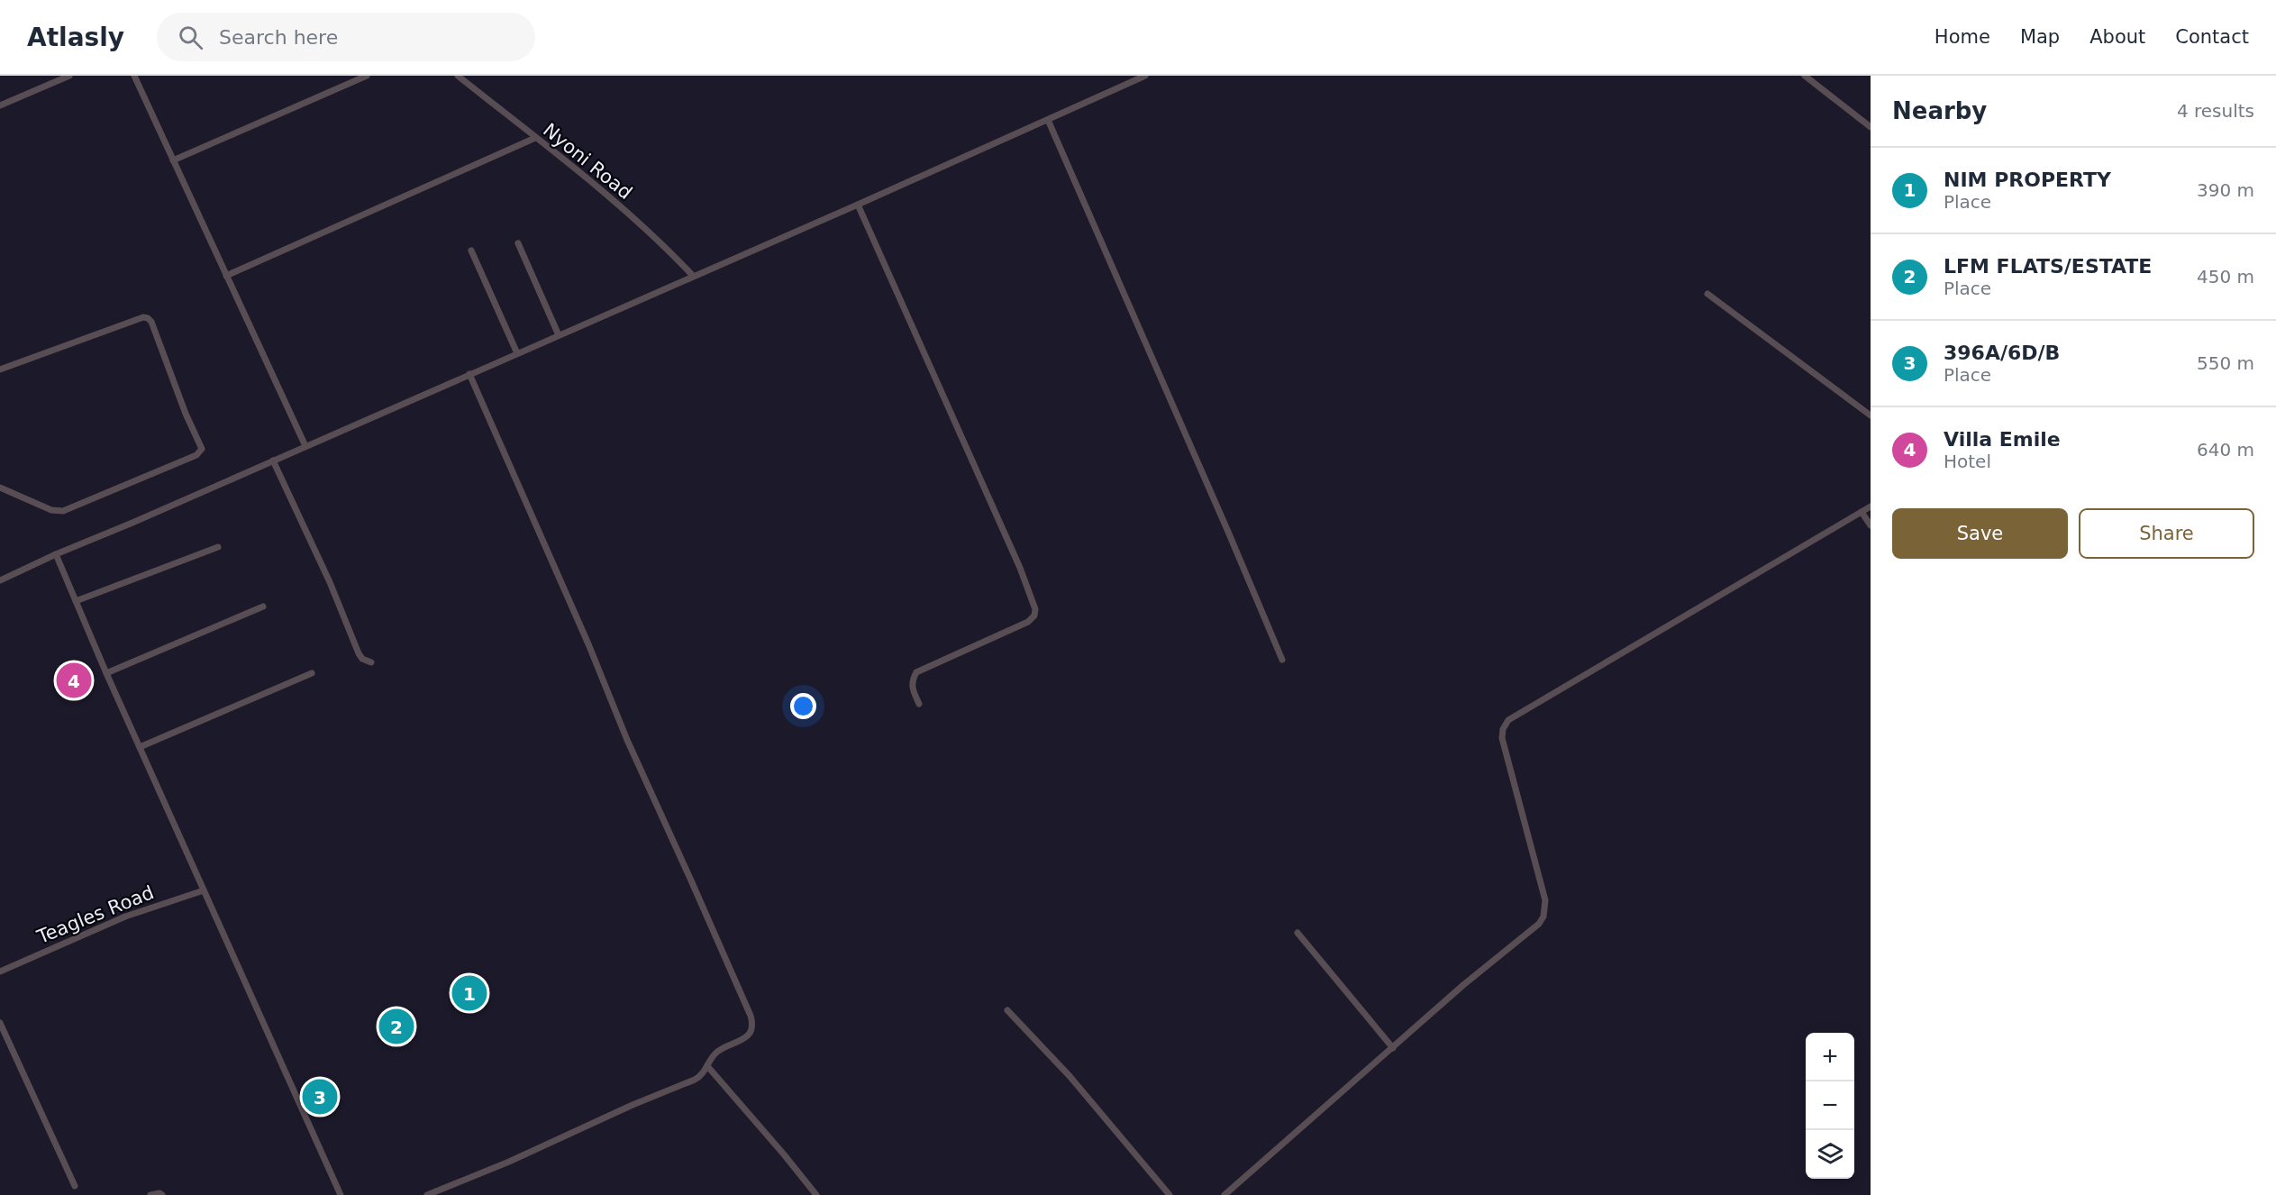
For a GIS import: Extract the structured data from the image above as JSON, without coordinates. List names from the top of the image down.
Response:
{
  "streets": {
    "street": ["Nyoni Road", "Teagles Road"]
  },
  "page": {
    "header": "Atlasly",
    "search": "Search here",
    "nav": [
      "Home",
      "Map",
      "About",
      "Contact"
    ],
    "heading": ["Nearby", "4 results"],
    "list": [
      {
        "mark": "1",
        "name": "NIM PROPERTY",
        "note": "Place",
        "value": "390 m"
      },
      {
        "mark": "2",
        "name": "LFM FLATS/ESTATE",
        "note": "Place",
        "value": "450 m"
      },
      {
        "mark": "3",
        "name": "396A/6D/B",
        "note": "Place",
        "value": "550 m"
      },
      {
        "mark": "4",
        "name": "Villa Emile",
        "note": "Hotel",
        "value": "640 m"
      }
    ],
    "buttons": ["Save", "Share"],
    "pins": [
      "4",
      "1",
      "2",
      "3"
    ],
    "map_buttons": ["+", "−"]
  }
}
